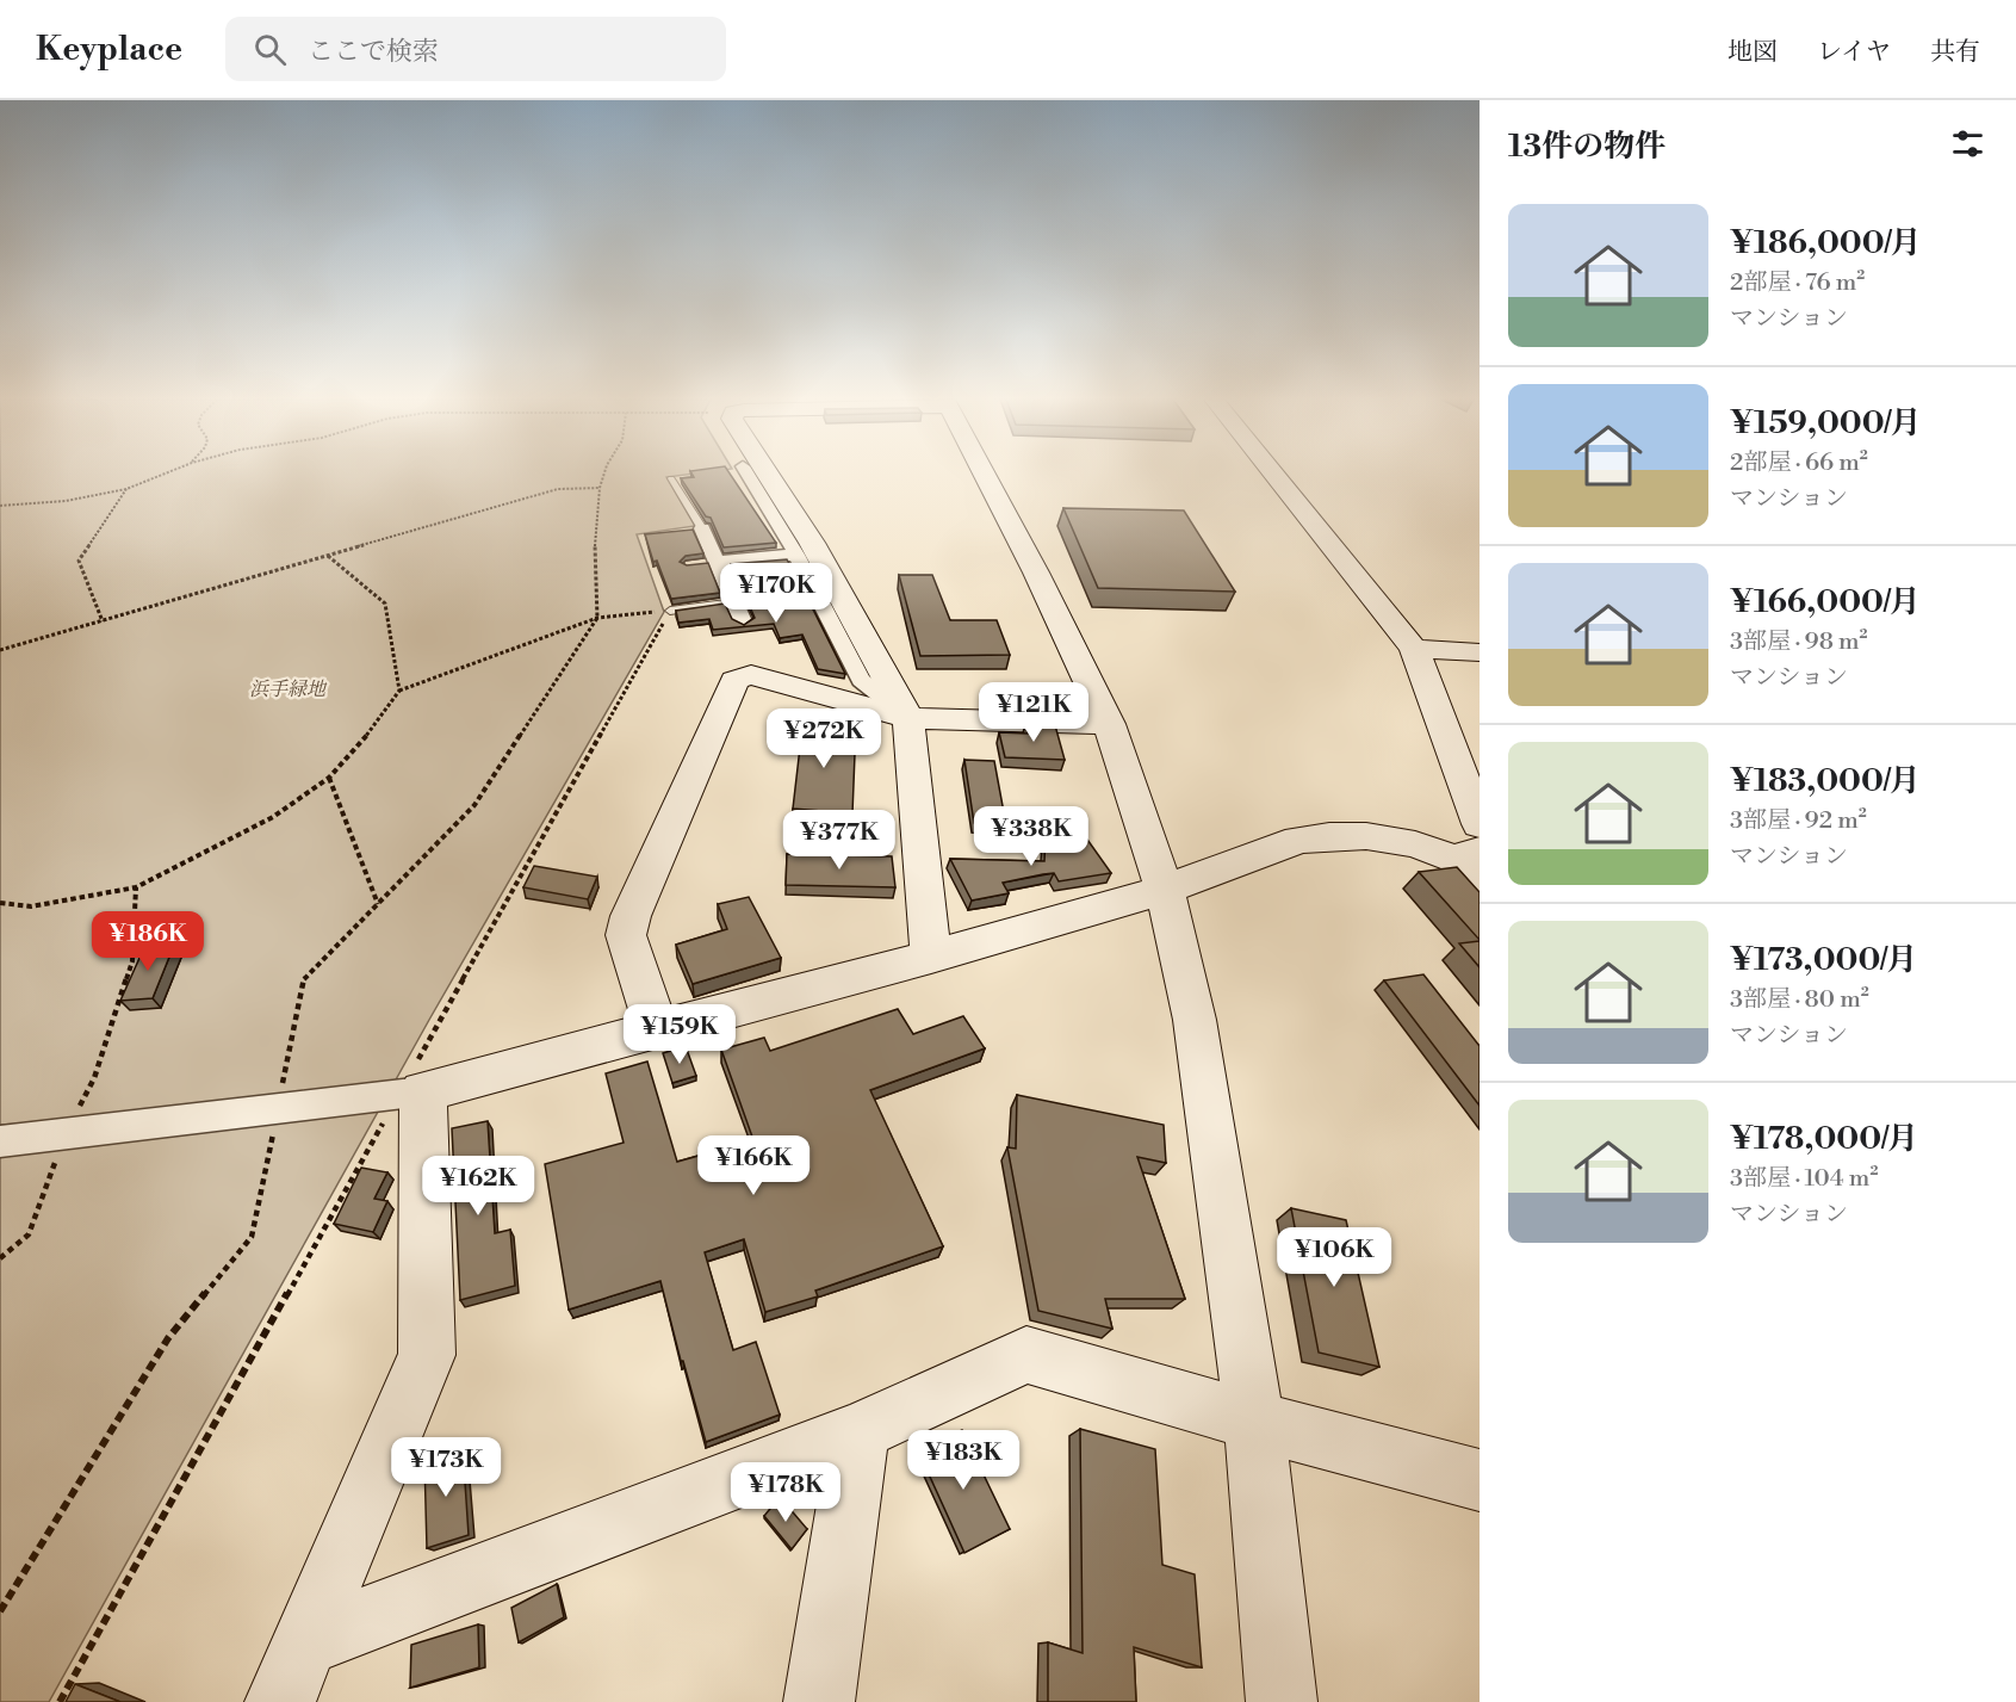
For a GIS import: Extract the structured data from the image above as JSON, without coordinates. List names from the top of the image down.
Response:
{
  "parks": ["浜手緑地"],
  "page": {
    "header": "Keyplace",
    "search": "ここで検索",
    "nav": ["地図", "レイヤ", "共有"],
    "heading": "13件の物件",
    "list": [
      {
        "name": "¥186,000/月",
        "note": "2部屋 · 76 m² · マンション"
      },
      {
        "name": "¥159,000/月",
        "note": "2部屋 · 66 m² · マンション"
      },
      {
        "name": "¥166,000/月",
        "note": "3部屋 · 98 m² · マンション"
      },
      {
        "name": "¥183,000/月",
        "note": "3部屋 · 92 m² · マンション"
      },
      {
        "name": "¥173,000/月",
        "note": "3部屋 · 80 m² · マンション"
      },
      {
        "name": "¥178,000/月",
        "note": "3部屋 · 104 m² · マンション"
      }
    ],
    "price": [
      "¥170K",
      "¥121K",
      "¥272K",
      "¥338K",
      "¥377K",
      "¥186K",
      "¥159K",
      "¥166K",
      "¥162K",
      "¥106K",
      "¥183K",
      "¥173K",
      "¥178K"
    ]
  }
}
